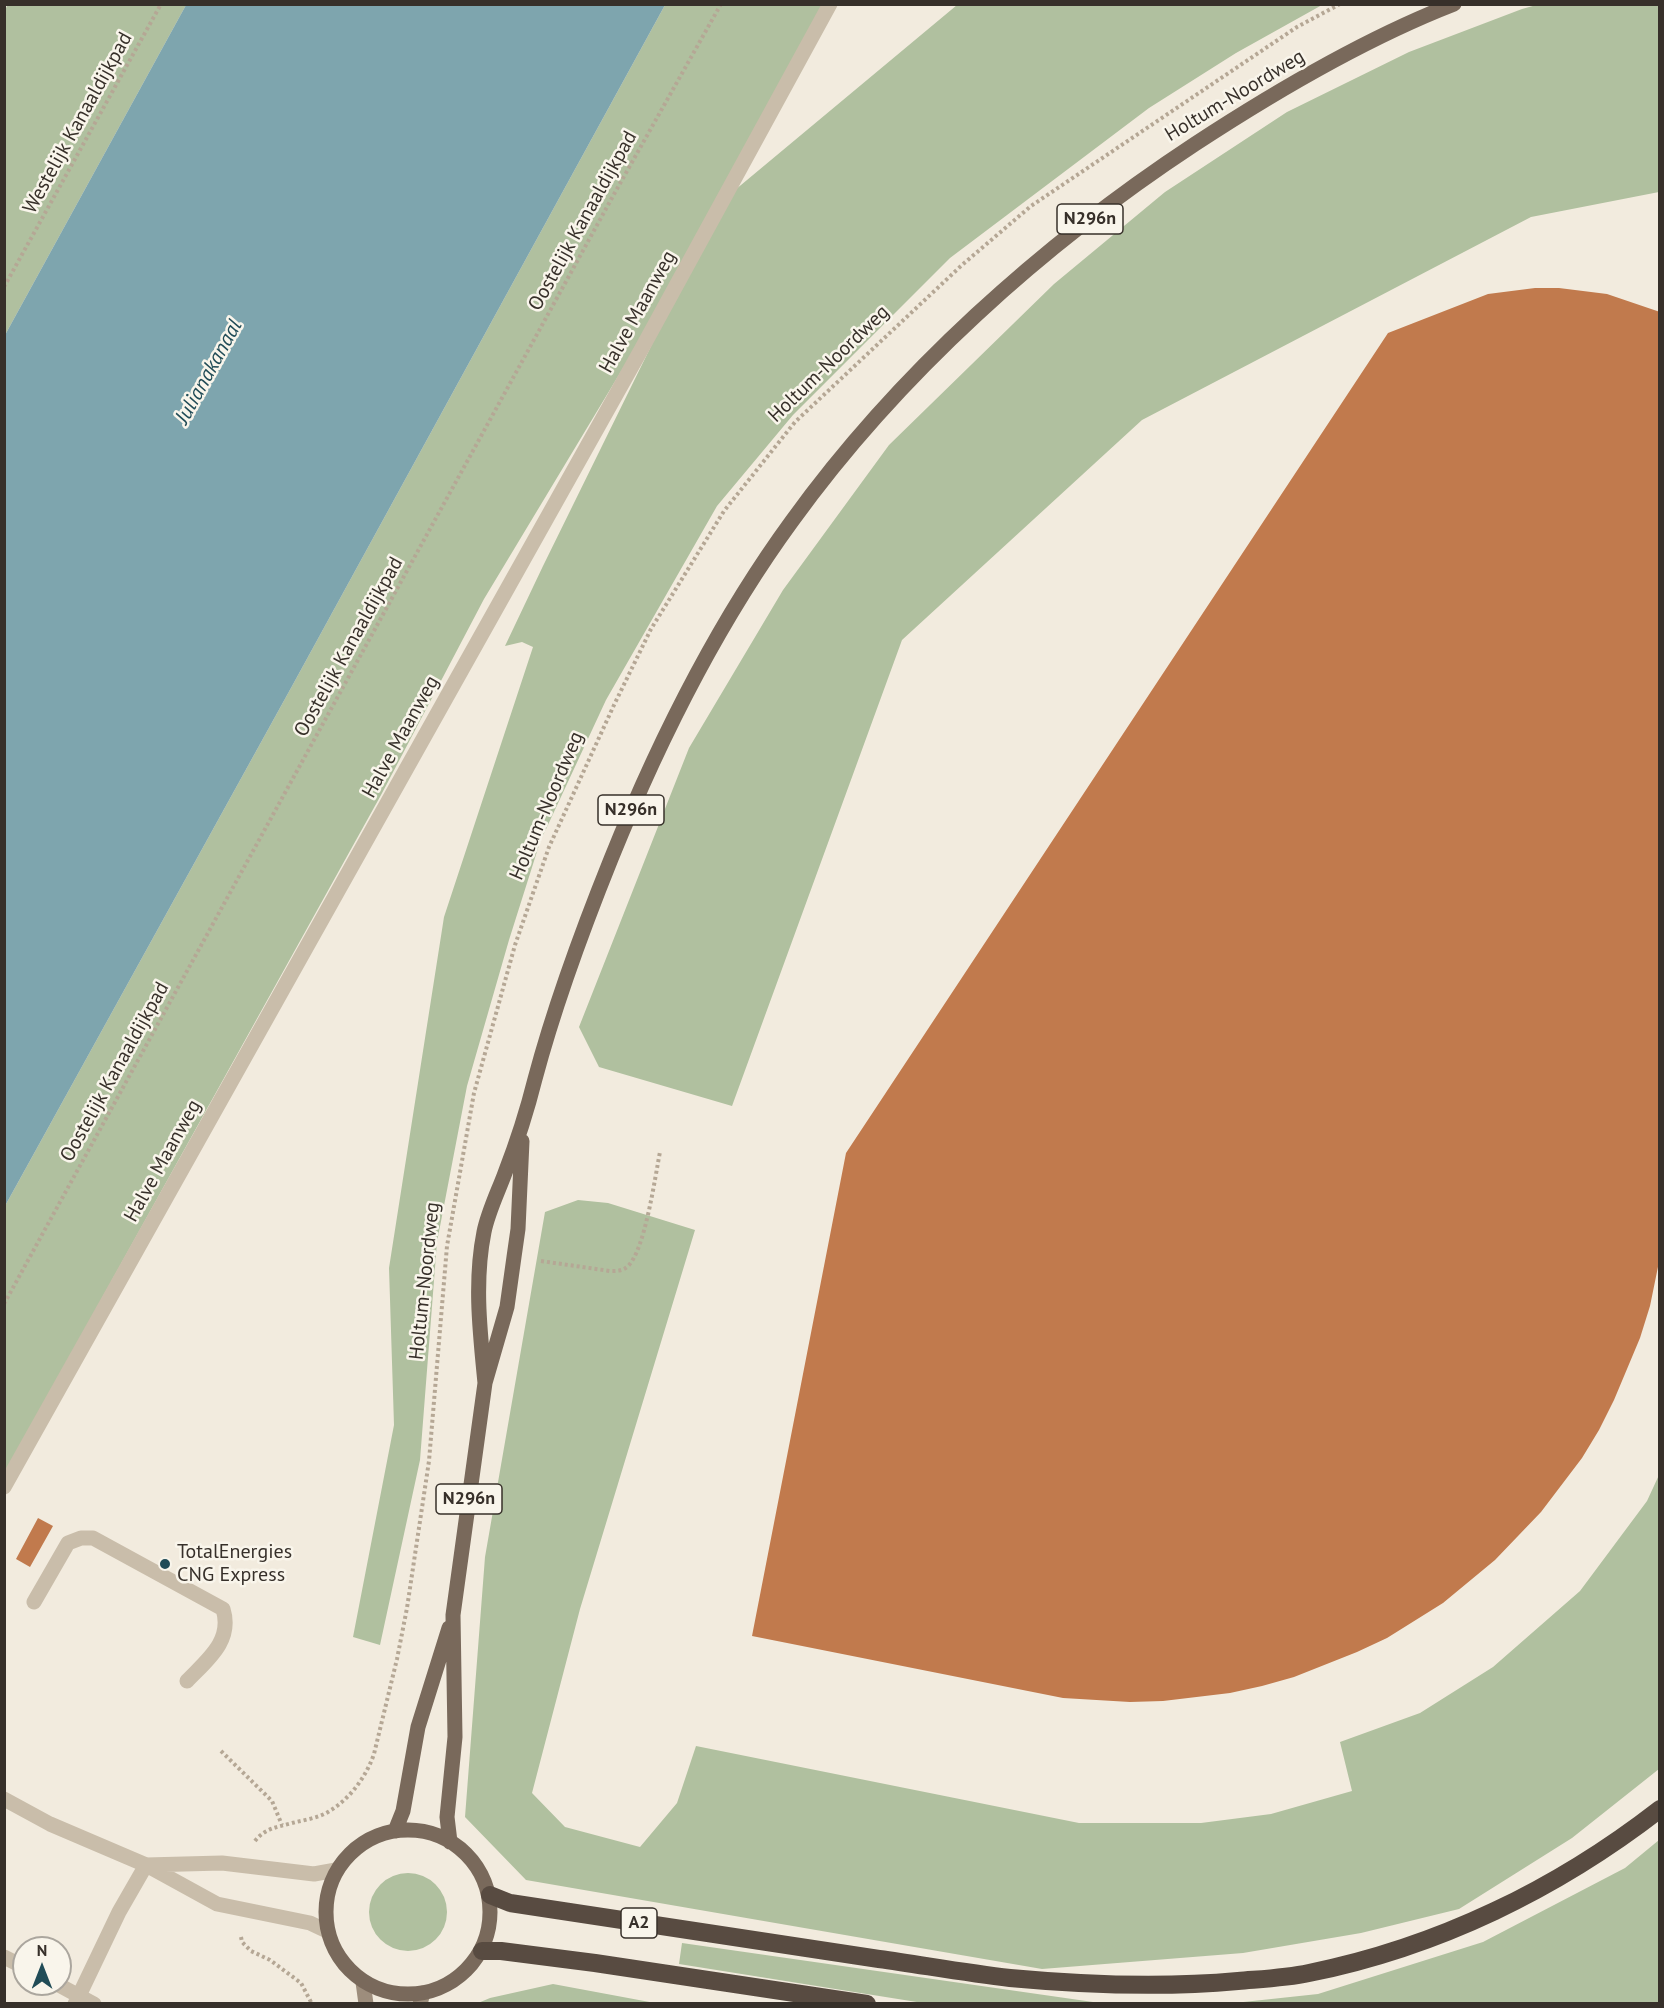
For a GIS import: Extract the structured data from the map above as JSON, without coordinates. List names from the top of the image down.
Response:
{
  "streets": {
    "highway": ["A2"],
    "main road": ["Holtum-Noordweg", "N296n"],
    "street": ["Halve Maanweg"],
    "path": ["Westelijk Kanaaldijkpad", "Oostelijk Kanaaldijkpad"]
  },
  "crossings": [
    ["Holtum-Noordweg", "A2"]
  ],
  "water": ["Julianakanaal"],
  "places": ["TotalEnergies CNG Express"],
  "north": "top"
}
